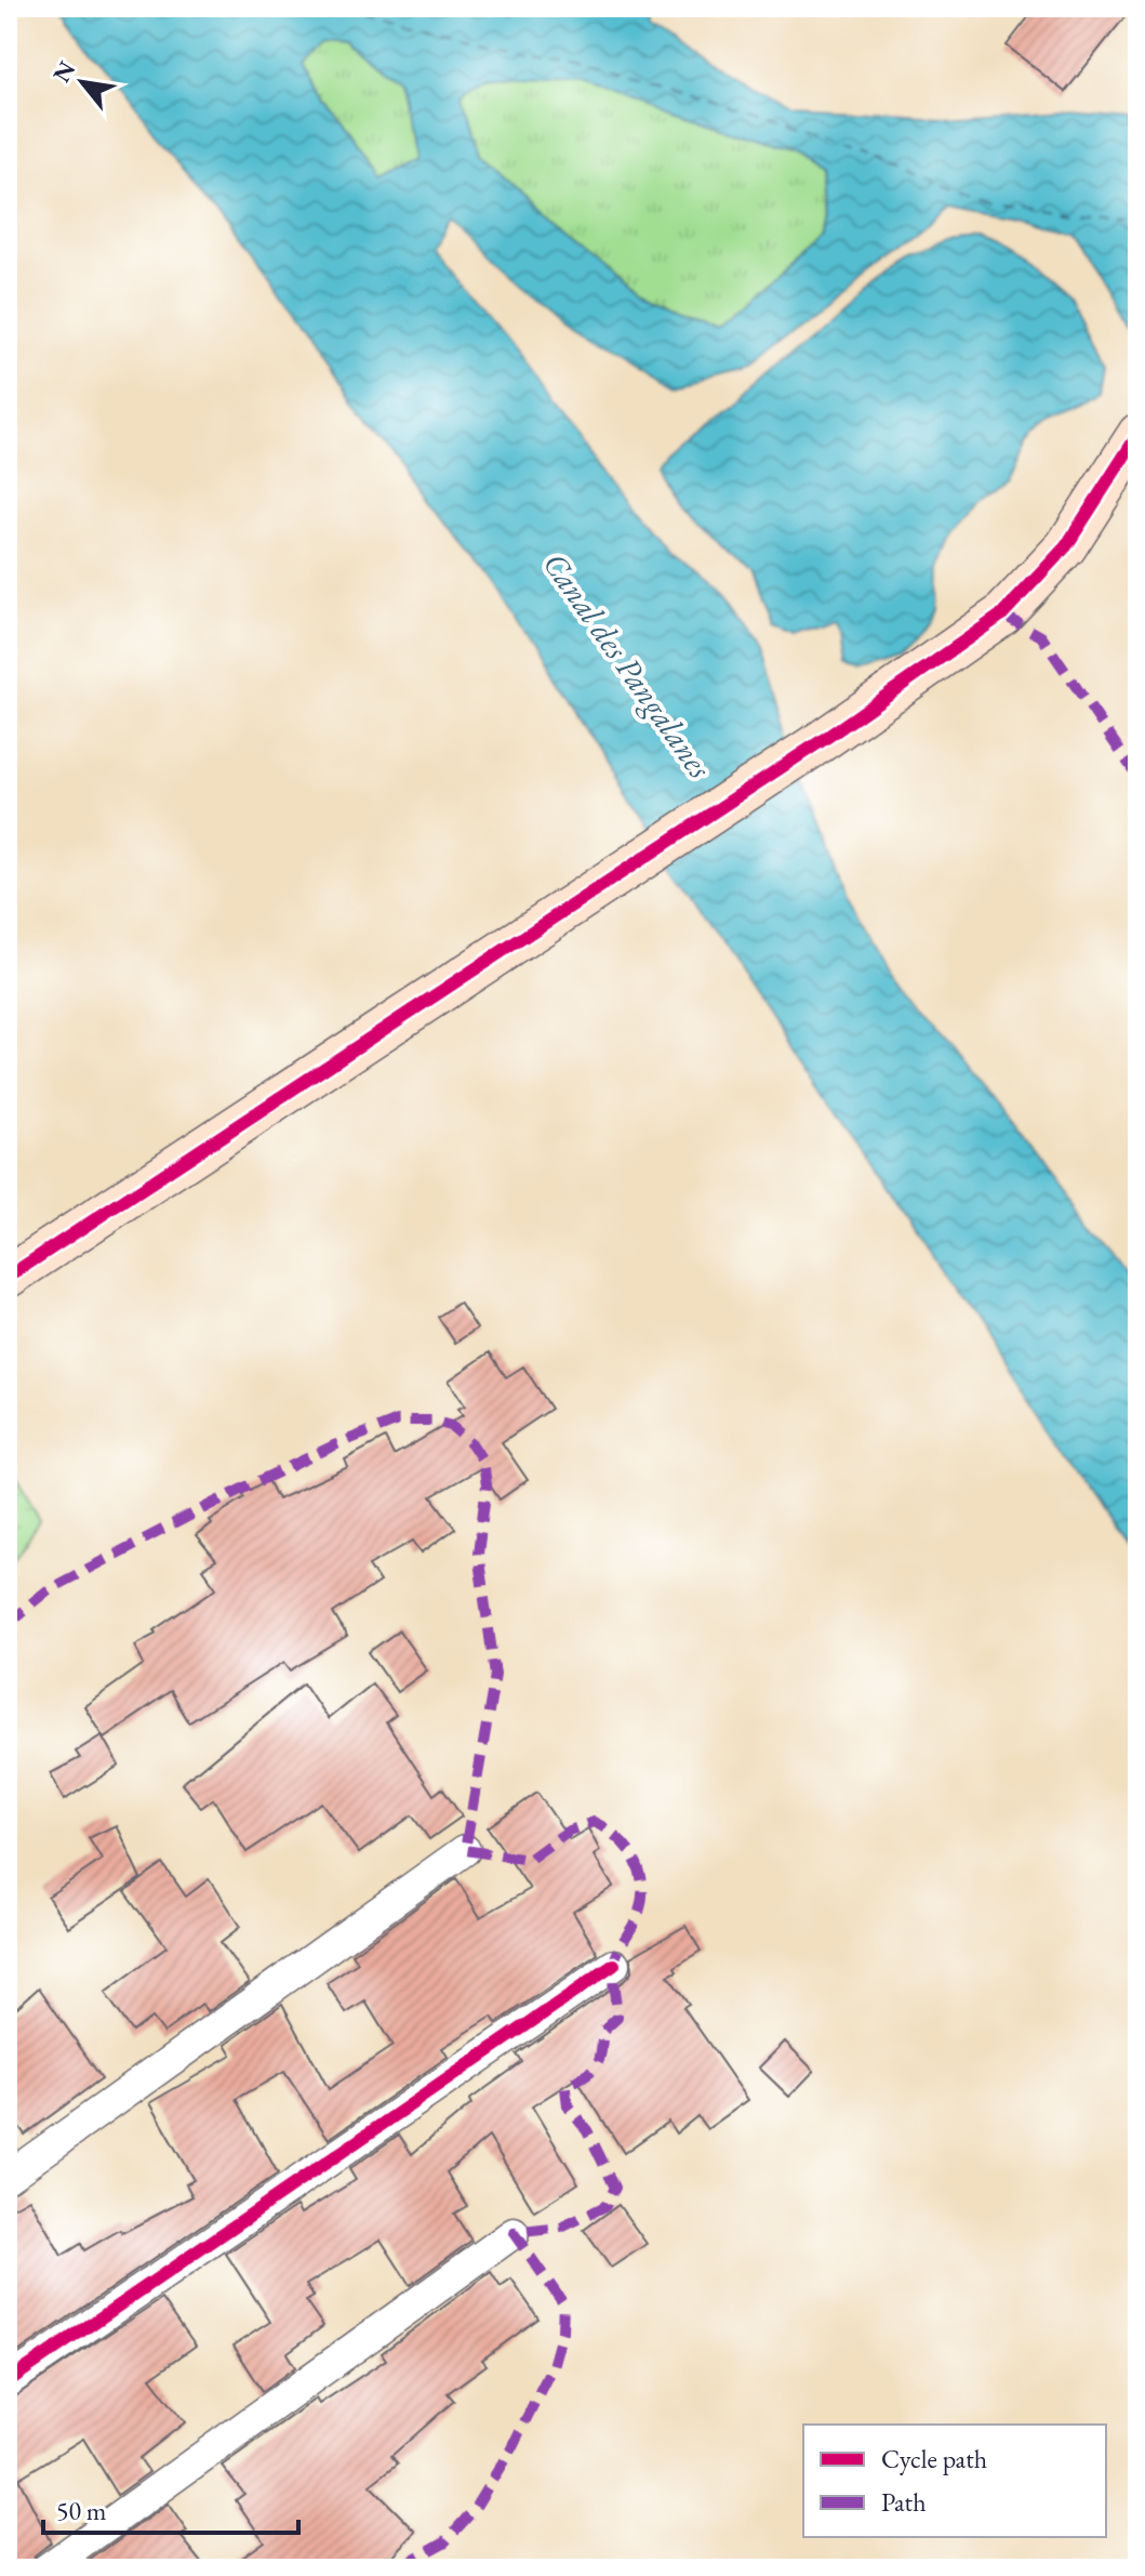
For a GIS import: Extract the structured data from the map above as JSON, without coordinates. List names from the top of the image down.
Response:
{
  "water": ["Canal des Pangalanes"],
  "legend": ["Cycle path", "Path"],
  "scale_bar": "50 m",
  "north": "top left"
}
